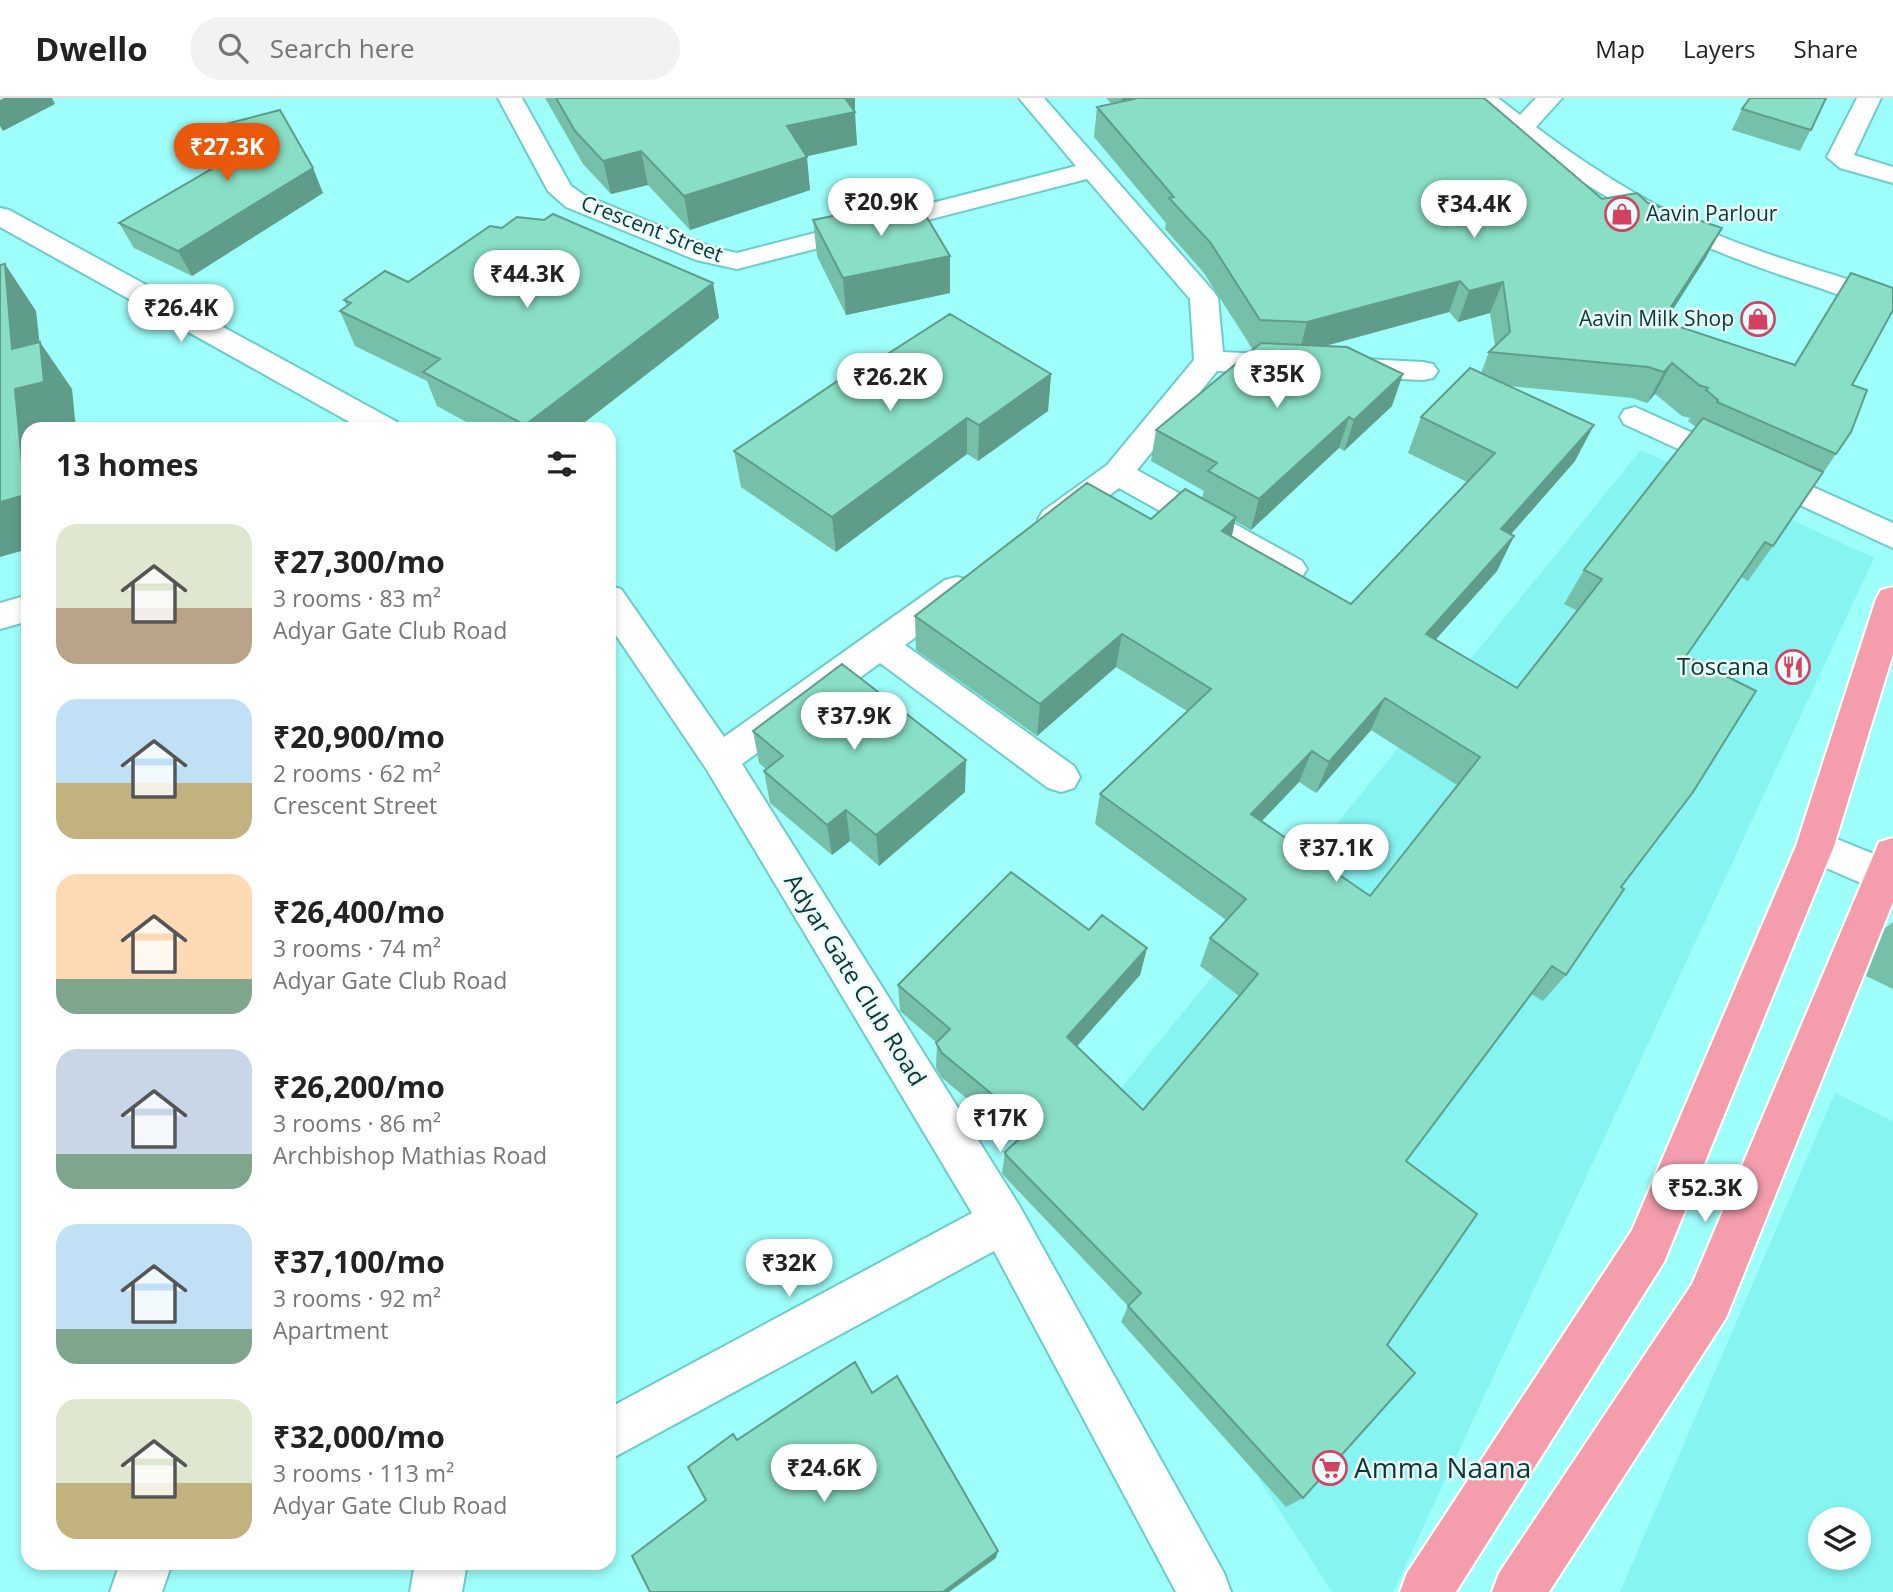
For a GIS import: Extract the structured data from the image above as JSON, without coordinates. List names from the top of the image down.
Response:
{
  "streets": {
    "street": ["Crescent Street", "Adyar Gate Club Road"]
  },
  "places": {
    "shop": ["Aavin Parlour", "Aavin Milk Shop"],
    "restaurant": ["Toscana"],
    "supermarket": ["Amma Naana"]
  },
  "page": {
    "header": "Dwello",
    "search": "Search here",
    "nav": ["Map", "Layers", "Share"],
    "price": [
      "₹27.3K",
      "₹20.9K",
      "₹34.4K",
      "₹44.3K",
      "₹26.4K",
      "₹35K",
      "₹26.2K",
      "₹37.9K",
      "₹37.1K",
      "₹17K",
      "₹52.3K",
      "₹32K",
      "₹24.6K"
    ],
    "heading": "13 homes",
    "list": [
      {
        "name": "₹27,300/mo",
        "note": "3 rooms · 83 m² · Adyar Gate Club Road"
      },
      {
        "name": "₹20,900/mo",
        "note": "2 rooms · 62 m² · Crescent Street"
      },
      {
        "name": "₹26,400/mo",
        "note": "3 rooms · 74 m² · Adyar Gate Club Road"
      },
      {
        "name": "₹26,200/mo",
        "note": "3 rooms · 86 m² · Archbishop Mathias Road"
      },
      {
        "name": "₹37,100/mo",
        "note": "3 rooms · 92 m² · Apartment"
      },
      {
        "name": "₹32,000/mo",
        "note": "3 rooms · 113 m² · Adyar Gate Club Road"
      }
    ]
  }
}
